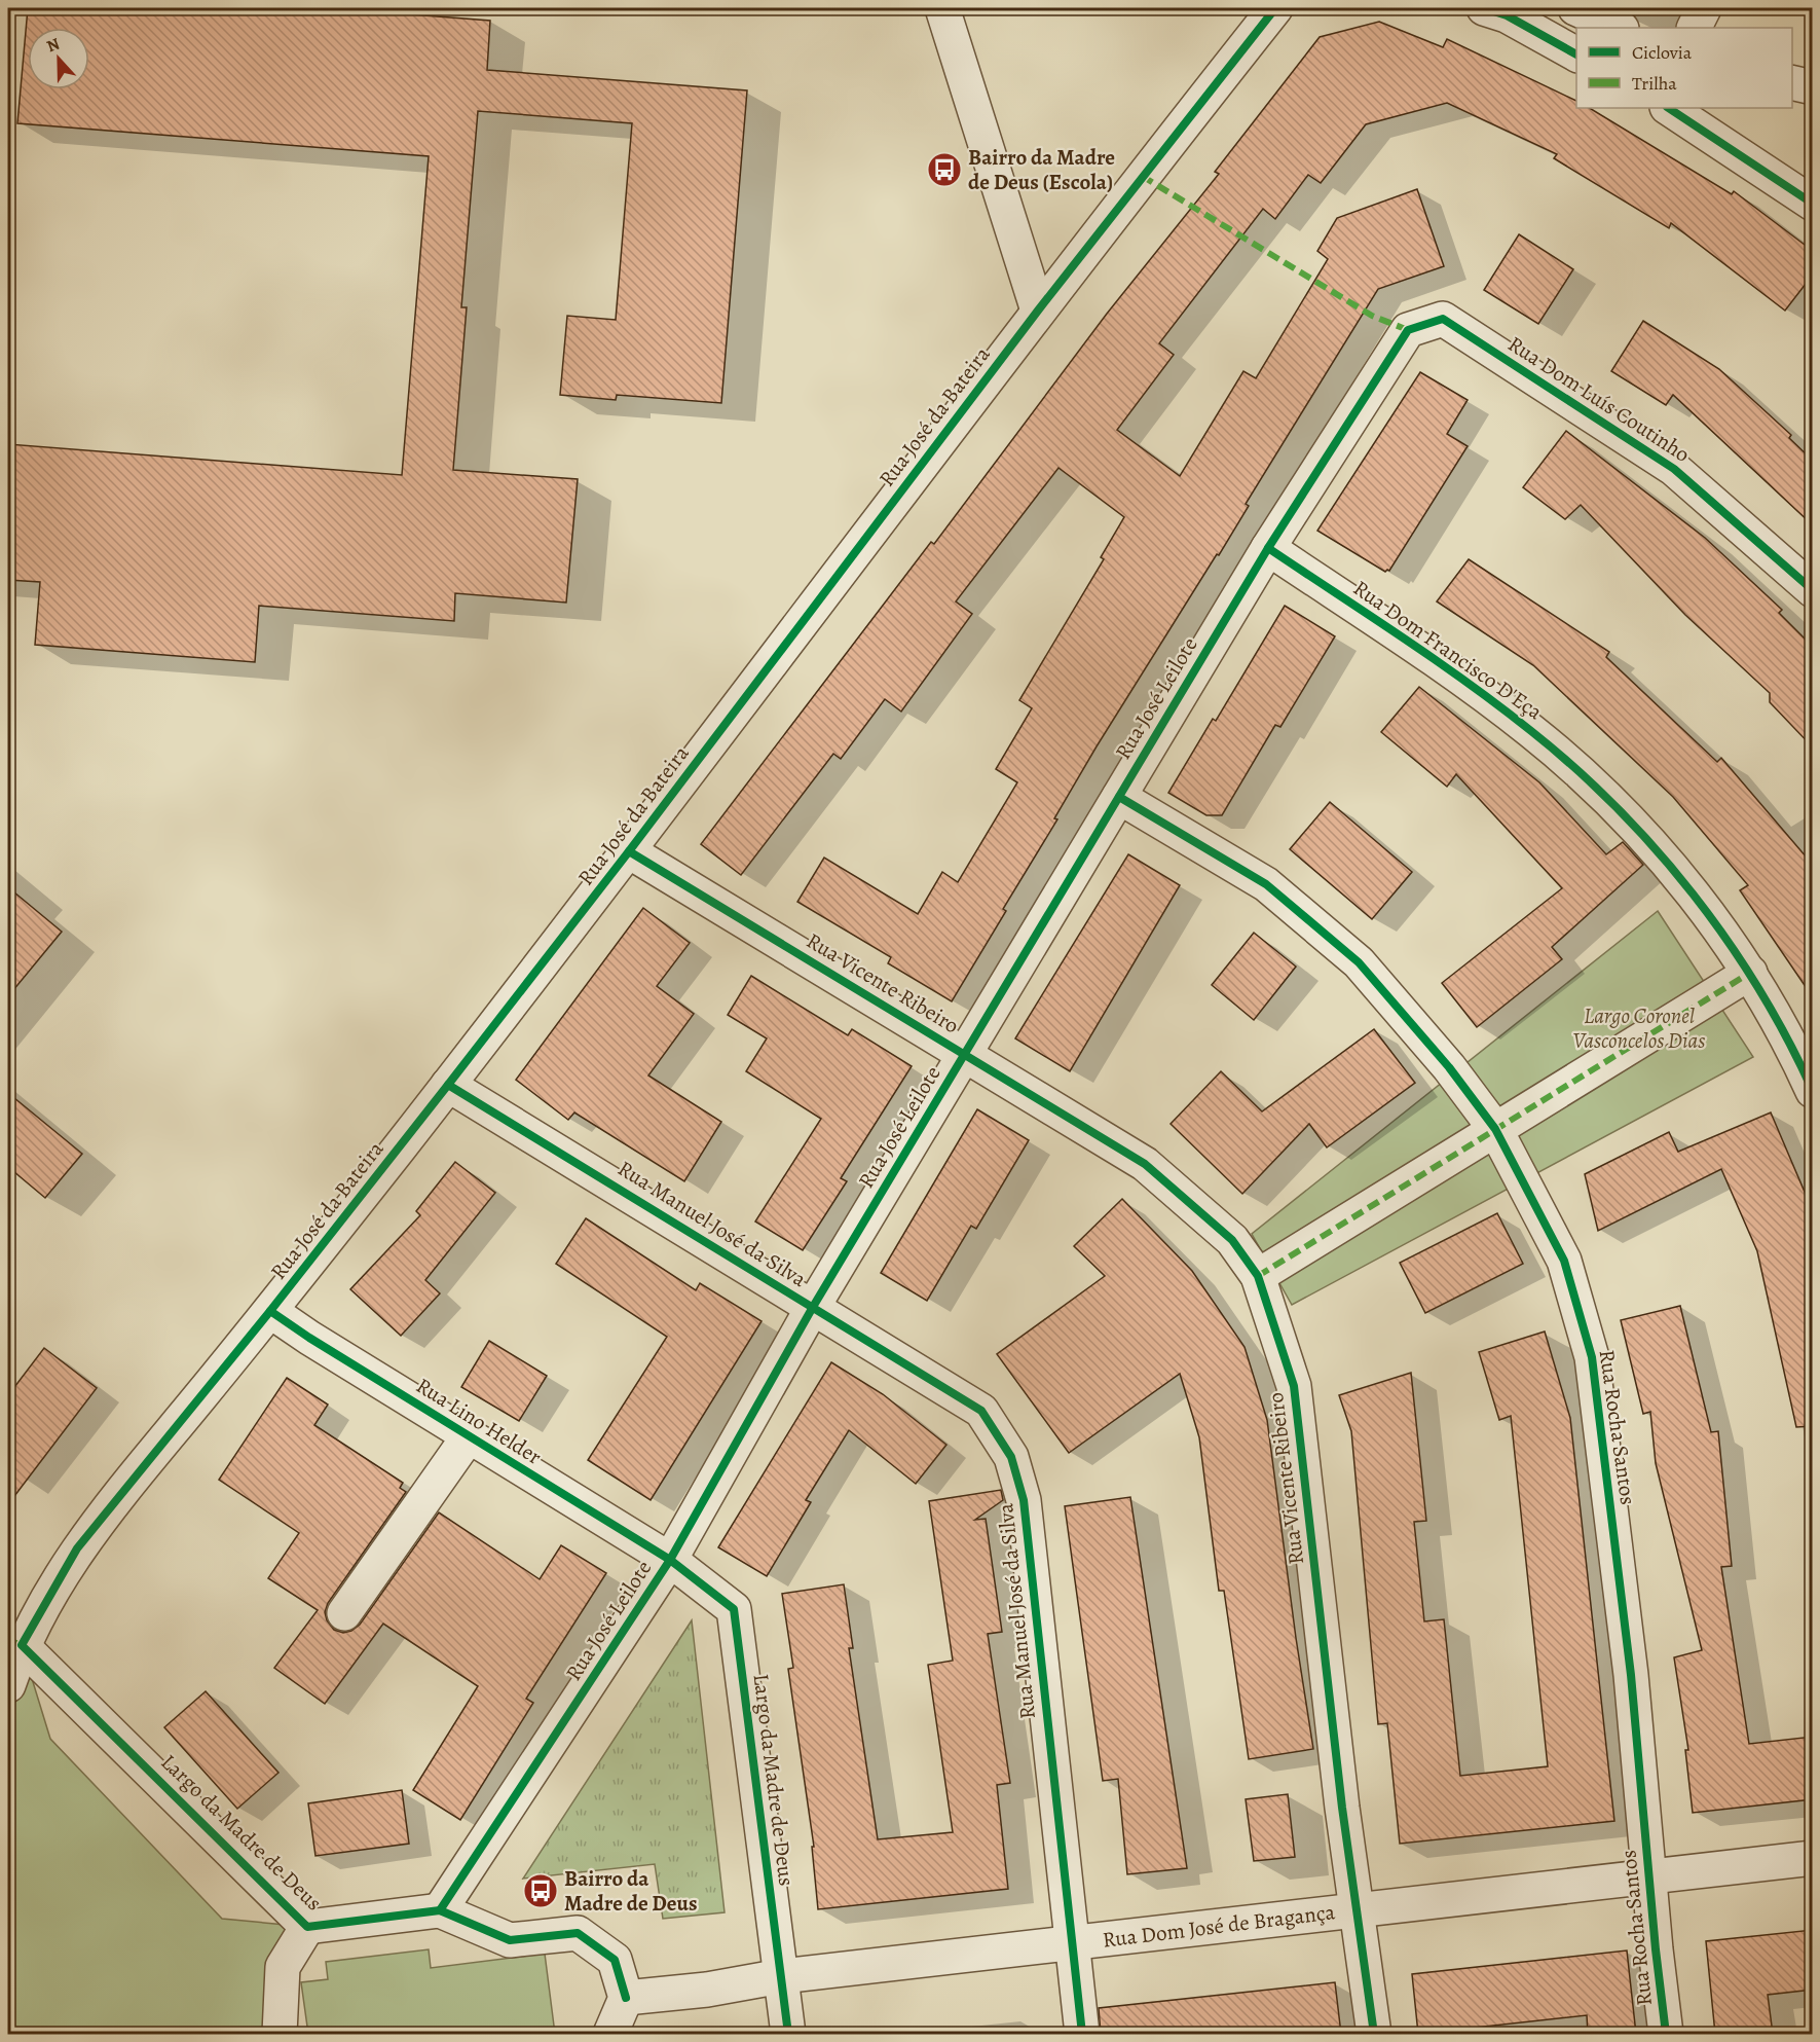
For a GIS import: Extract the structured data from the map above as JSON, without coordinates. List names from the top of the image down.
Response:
{
  "streets": {
    "street": [
      "Rua Dom Luís Coutinho",
      "Rua José da Bateira",
      "Rua Dom Francisco D'Eça",
      "Rua José Leilote",
      "Rua Vicente Ribeiro",
      "Rua Manuel José da Silva",
      "Rua Lino Helder",
      "Rua Rocha Santos",
      "Largo da Madre de Deus",
      "Rua Dom José de Bragança"
    ]
  },
  "crossings": [
    ["Rua Dom Luís Coutinho", "Rua José Leilote"],
    ["Rua José da Bateira", "Rua Vicente Ribeiro"],
    ["Rua José da Bateira", "Rua Manuel José da Silva"],
    ["Rua José da Bateira", "Rua Lino Helder"],
    ["Rua José da Bateira", "Largo da Madre de Deus"],
    ["Rua Dom Francisco D'Eça", "Rua José Leilote"],
    ["Rua José Leilote", "Rua Vicente Ribeiro"],
    ["Rua José Leilote", "Rua Manuel José da Silva"],
    ["Rua José Leilote", "Rua Lino Helder"],
    ["Rua José Leilote", "Rua Rocha Santos"],
    ["Rua José Leilote", "Largo da Madre de Deus"],
    ["Rua Vicente Ribeiro", "Rua Dom José de Bragança"],
    ["Rua Manuel José da Silva", "Rua Dom José de Bragança"],
    ["Rua Lino Helder", "Largo da Madre de Deus"],
    ["Rua Rocha Santos", "Rua Dom José de Bragança"],
    ["Largo da Madre de Deus", "Rua Dom José de Bragança"]
  ],
  "parks": ["Largo Coronel Vasconcelos Dias"],
  "places": {
    "bus stop": ["Bairro da Madre de Deus (Escola)", "Bairro da Madre de Deus"]
  },
  "legend": ["Ciclovia", "Trilha"],
  "north": "top"
}
